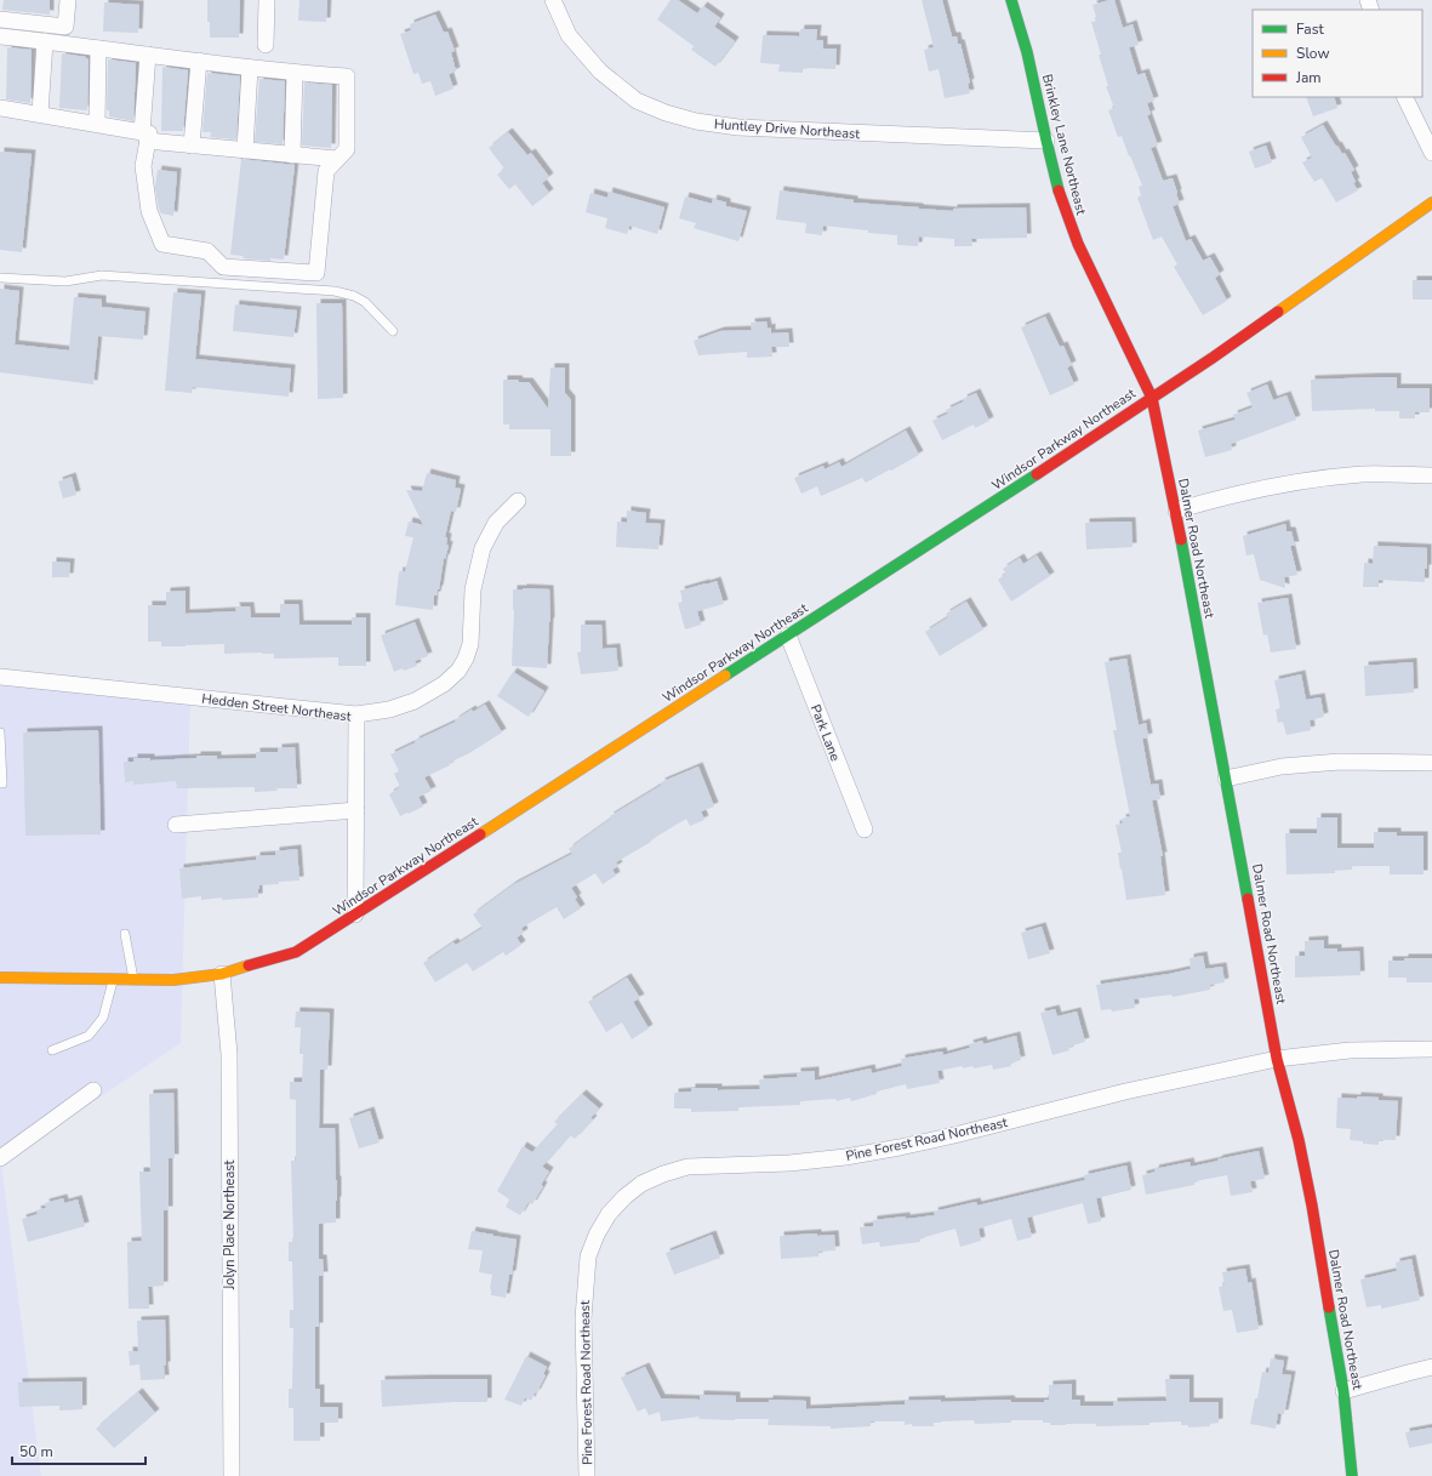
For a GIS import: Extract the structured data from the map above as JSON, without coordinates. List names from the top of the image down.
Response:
{
  "streets": {
    "street": [
      "Huntley Drive Northeast",
      "Brinkley Lane Northeast",
      "Windsor Parkway Northeast",
      "Dalmer Road Northeast",
      "Hedden Street Northeast",
      "Park Lane",
      "Pine Forest Road Northeast",
      "Jolyn Place Northeast"
    ]
  },
  "crossings": [
    ["Huntley Drive Northeast", "Brinkley Lane Northeast"],
    ["Brinkley Lane Northeast", "Windsor Parkway Northeast"],
    ["Brinkley Lane Northeast", "Dalmer Road Northeast"],
    ["Windsor Parkway Northeast", "Dalmer Road Northeast"],
    ["Windsor Parkway Northeast", "Hedden Street Northeast"],
    ["Windsor Parkway Northeast", "Park Lane"],
    ["Windsor Parkway Northeast", "Jolyn Place Northeast"],
    ["Dalmer Road Northeast", "Pine Forest Road Northeast"]
  ],
  "legend": ["Fast", "Slow", "Jam"],
  "scale_bar": "50 m"
}
